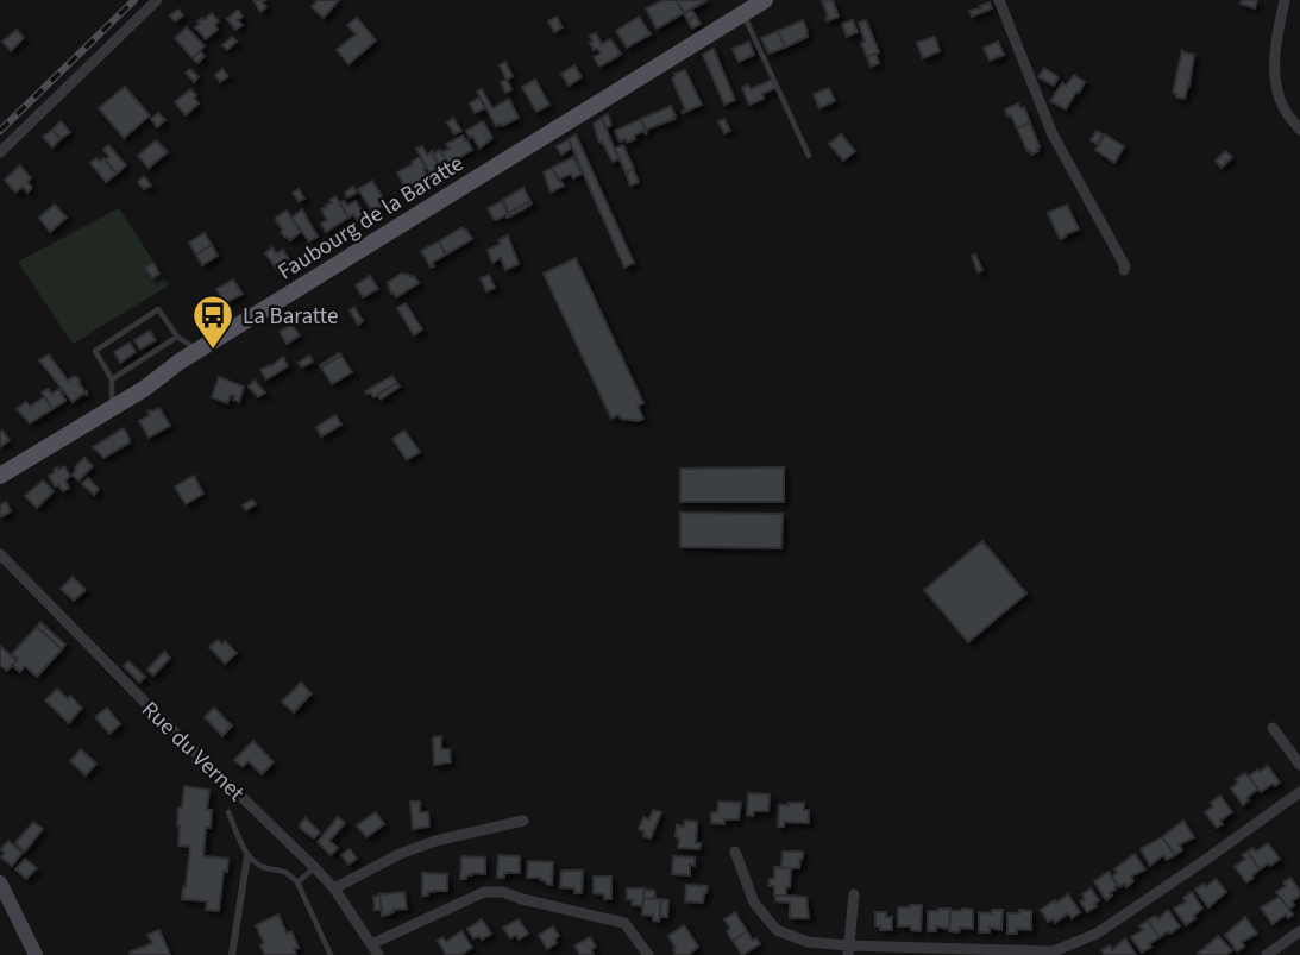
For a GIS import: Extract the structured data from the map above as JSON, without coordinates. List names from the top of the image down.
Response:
{
  "streets": {
    "main road": ["Faubourg de la Baratte"],
    "street": ["Rue du Vernet"]
  },
  "places": {
    "bus stop": ["La Baratte"]
  }
}
